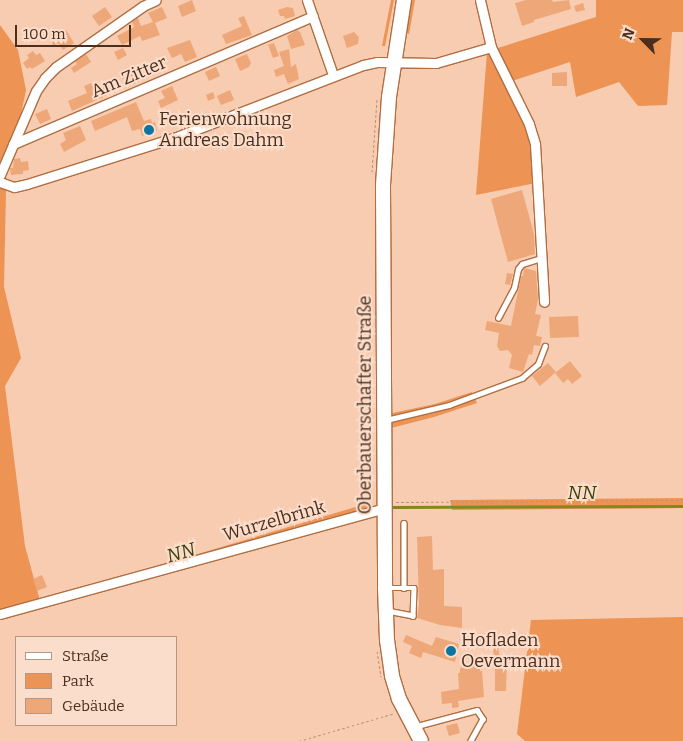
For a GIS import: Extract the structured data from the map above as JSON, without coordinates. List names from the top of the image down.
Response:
{
  "streets": {
    "main road": ["Oberbauerschafter Straße"],
    "street": ["Am Zitter", "Wurzelbrink"]
  },
  "crossings": [
    ["Oberbauerschafter Straße", "Wurzelbrink"]
  ],
  "water": ["NN"],
  "places": ["Ferienwohnung Andreas Dahm", "Hofladen Oevermann"],
  "legend": ["Straße", "Park", "Gebäude"],
  "scale_bar": "100 m",
  "north": "top left"
}
